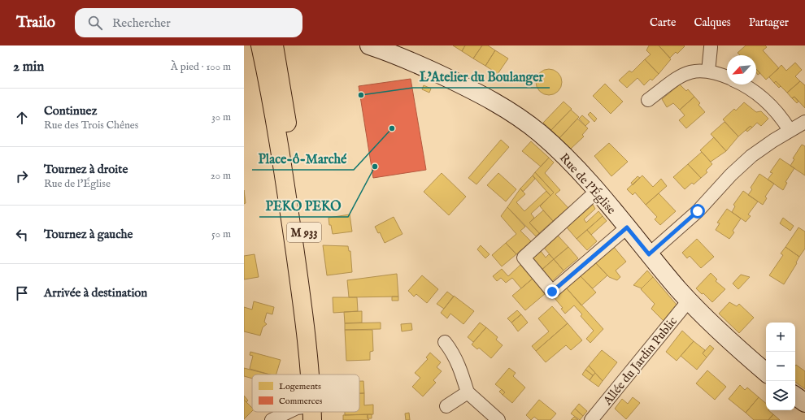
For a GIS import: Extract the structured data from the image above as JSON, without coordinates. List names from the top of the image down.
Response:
{
  "streets": {
    "main road": ["M 933"],
    "street": ["Rue de l'Église", "Allée du Jardin Public"]
  },
  "crossings": [
    ["Rue de l'Église", "Allée du Jardin Public"]
  ],
  "places": ["L’Atelier du Boulanger", "Place-ô-Marché", "PEKO PEKO"],
  "legend": ["Logements", "Commerces"],
  "north": "bottom left",
  "page": {
    "header": "Trailo",
    "search": "Rechercher",
    "nav": ["Carte", "Calques", "Partager"],
    "heading": ["2 min", "À pied · 100 m"],
    "list": [
      ["Continuez", "Rue des Trois Chênes", "30 m"],
      ["Tournez à droite", "Rue de l'Église", "20 m"],
      ["Tournez à gauche", "50 m"],
      "Arrivée à destination"
    ],
    "map_buttons": ["+", "−"]
  }
}
